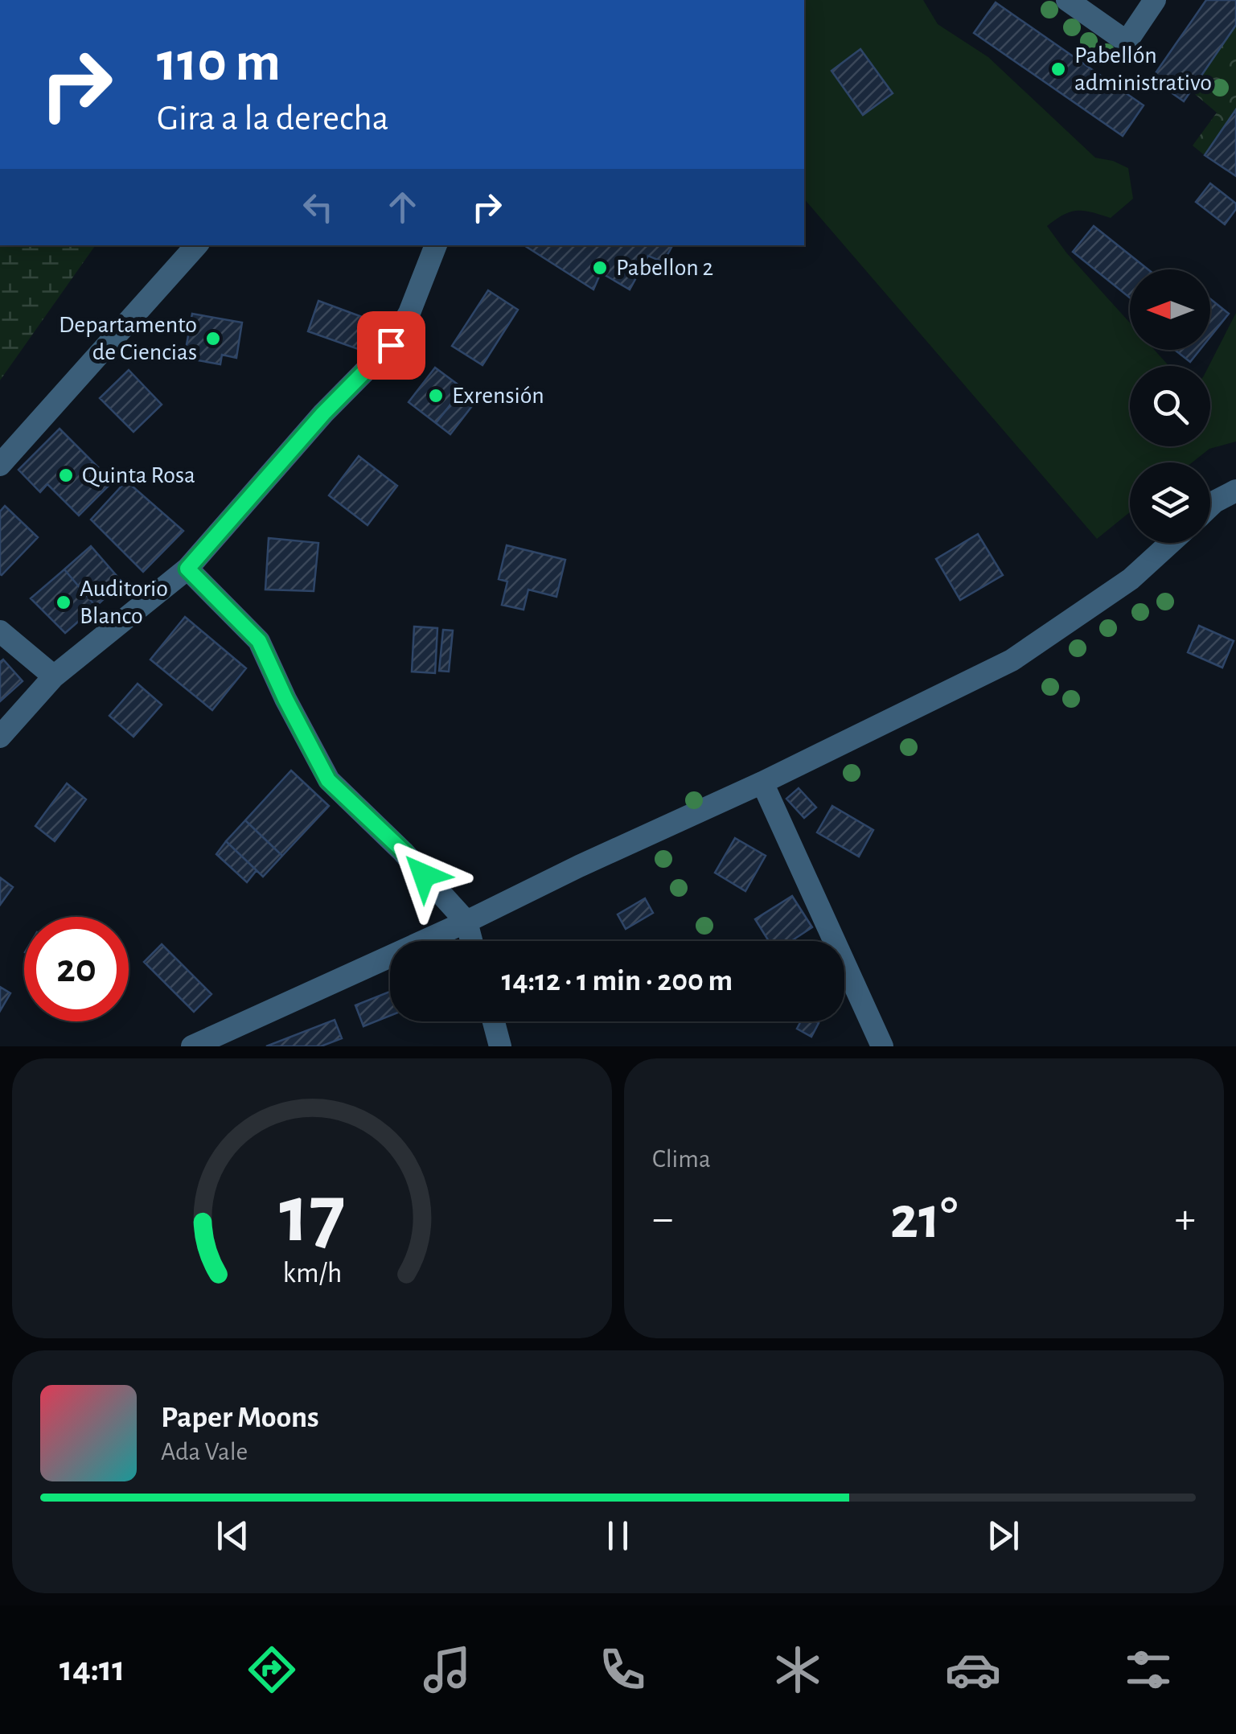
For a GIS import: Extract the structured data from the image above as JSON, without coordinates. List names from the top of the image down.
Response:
{
  "places": [
    "Pabellón administrativo",
    "Pabellon 2",
    "Departamento de Ciencias",
    "Exrensión",
    "Quinta Rosa",
    "Auditorio Blanco"
  ],
  "north": "left",
  "page": {
    "turn": ["110 m", "Gira a la derecha"],
    "limit": "20",
    "trip": "14:12 · 1 min · 200 m",
    "tile": "Clima",
    "heat": ["−", "21°", "+"],
    "song": ["Paper Moons", "Ada Vale"],
    "tabs": "14:11",
    "gauge": ["17", "km/h"]
  }
}
